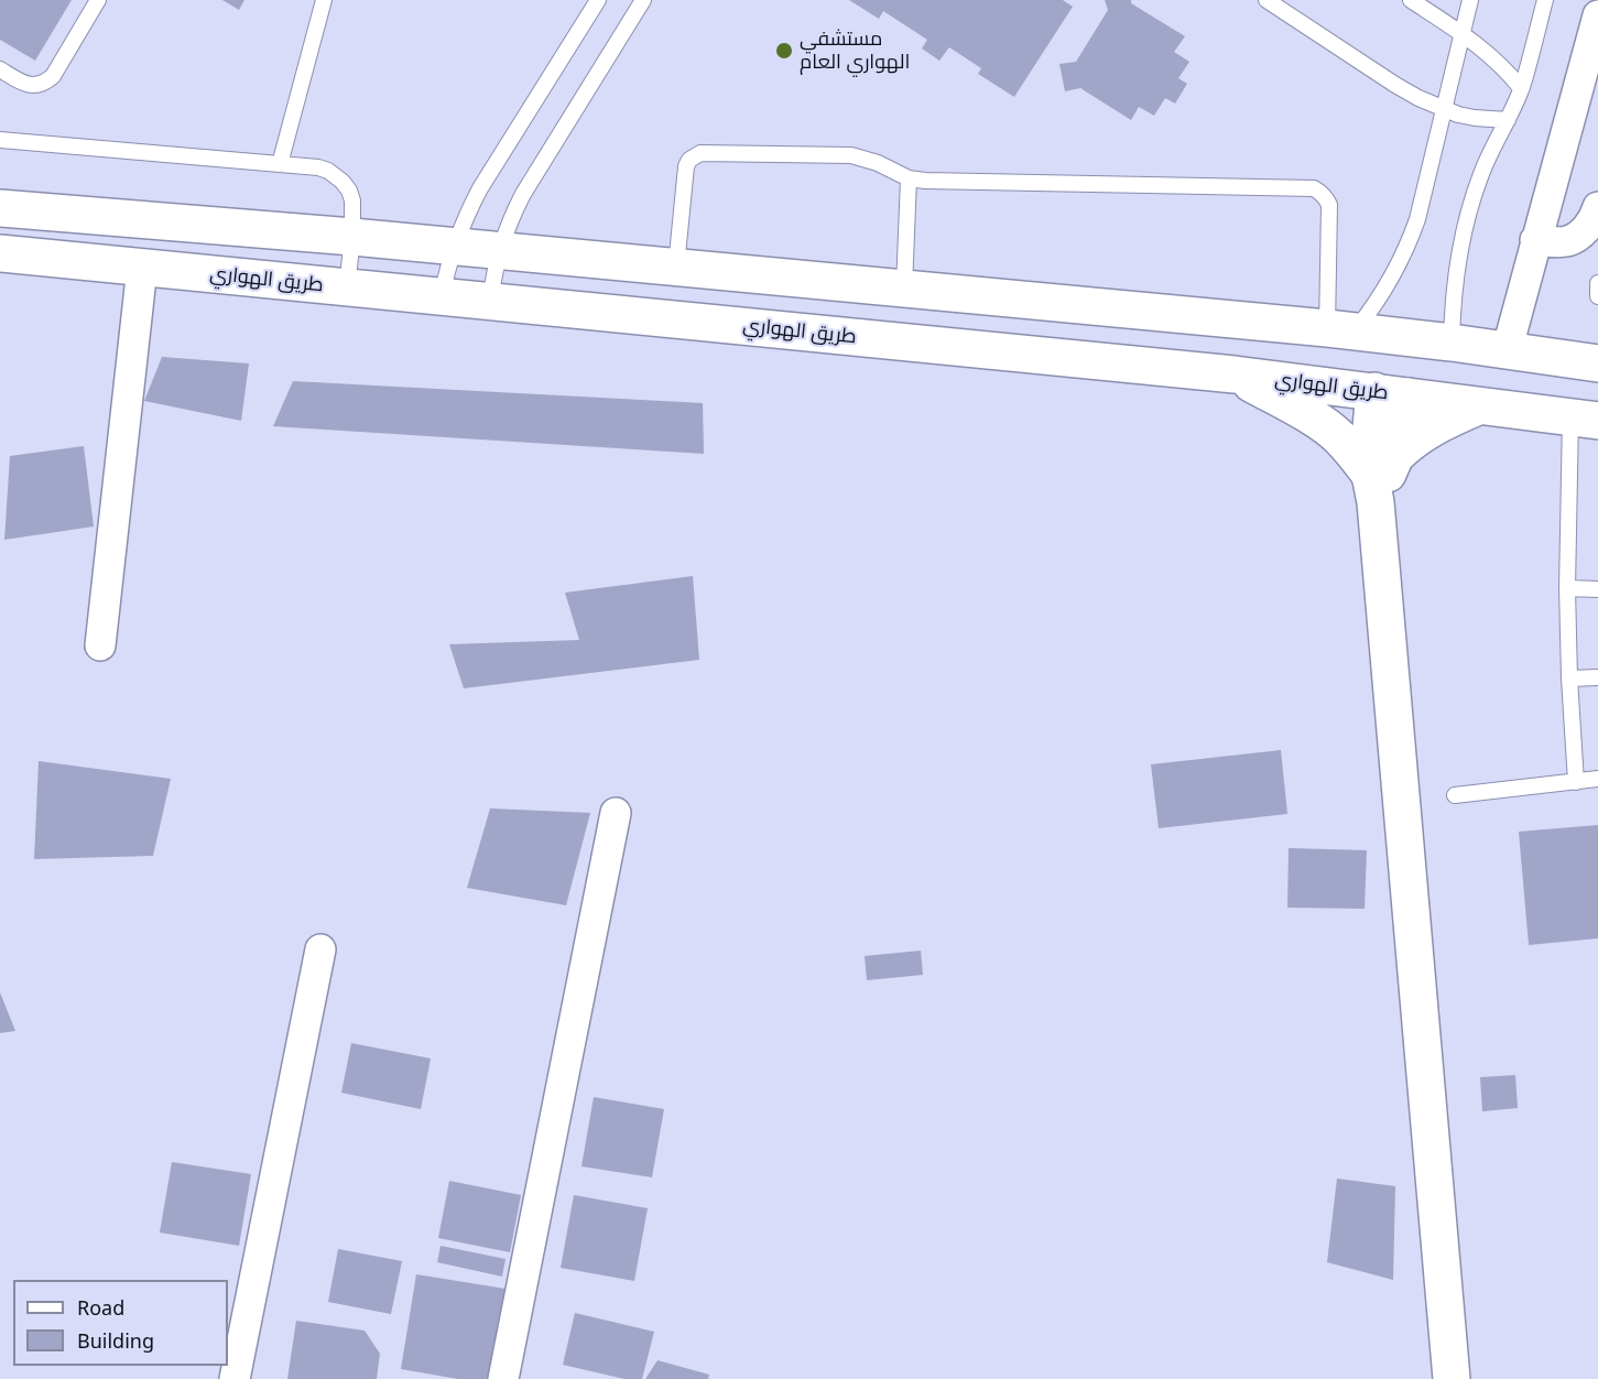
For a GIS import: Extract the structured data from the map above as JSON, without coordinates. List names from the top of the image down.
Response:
{
  "streets": {
    "main road": ["طريق الهواري"]
  },
  "places": ["مستشفي الهواري العام"],
  "legend": ["Road", "Building"]
}
